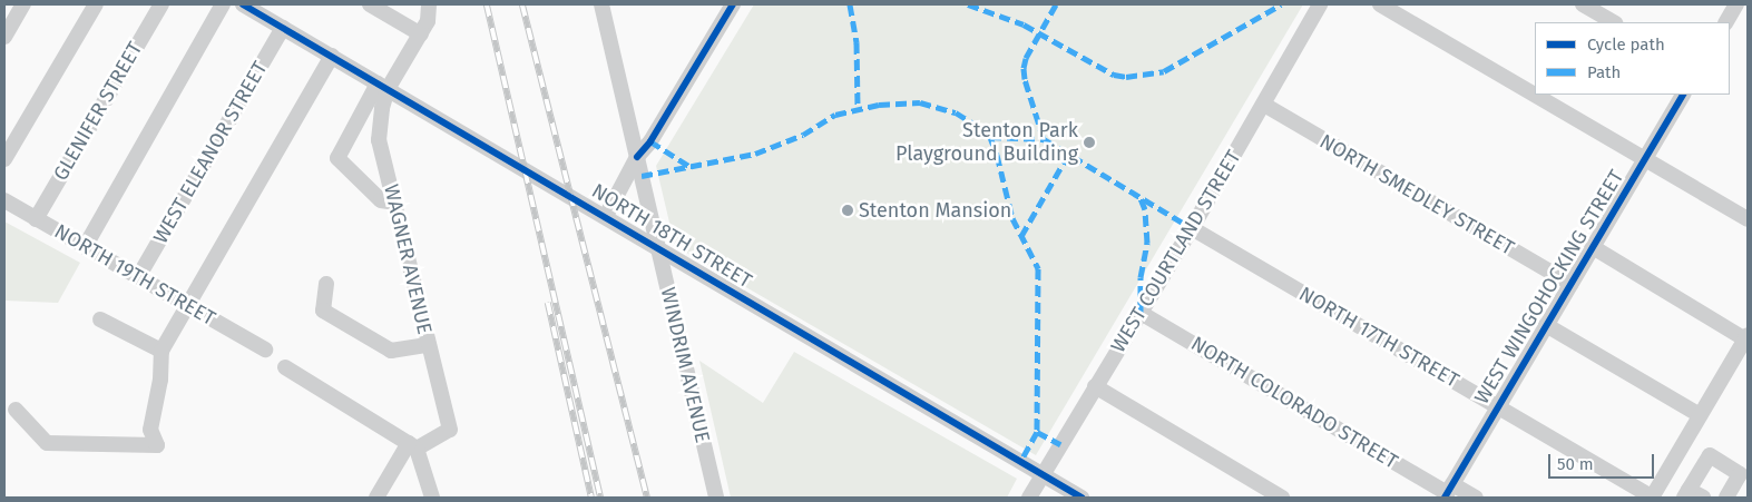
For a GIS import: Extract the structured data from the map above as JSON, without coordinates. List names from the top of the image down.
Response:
{
  "streets": {
    "street": [
      "GLENIFER STREET",
      "WEST ELEANOR STREET",
      "NORTH SMEDLEY STREET",
      "NORTH 18TH STREET",
      "WEST COURTLAND STREET",
      "WAGNER AVENUE",
      "NORTH 19TH STREET",
      "WEST WINGOHOCKING STREET",
      "NORTH 17TH STREET",
      "WINDRIM AVENUE",
      "NORTH COLORADO STREET"
    ]
  },
  "crossings": [
    ["GLENIFER STREET", "NORTH 19TH STREET"],
    ["WEST ELEANOR STREET", "NORTH 18TH STREET"],
    ["WEST ELEANOR STREET", "NORTH 19TH STREET"],
    ["NORTH SMEDLEY STREET", "WEST COURTLAND STREET"],
    ["NORTH SMEDLEY STREET", "WEST WINGOHOCKING STREET"],
    ["NORTH 18TH STREET", "WEST COURTLAND STREET"],
    ["NORTH 18TH STREET", "WAGNER AVENUE"],
    ["NORTH 18TH STREET", "WINDRIM AVENUE"],
    ["WEST COURTLAND STREET", "NORTH 17TH STREET"],
    ["WEST COURTLAND STREET", "NORTH COLORADO STREET"],
    ["WEST WINGOHOCKING STREET", "NORTH 17TH STREET"],
    ["WEST WINGOHOCKING STREET", "NORTH COLORADO STREET"]
  ],
  "places": ["Stenton Park Playground Building", "Stenton Mansion"],
  "legend": ["Cycle path", "Path"],
  "scale_bar": "50 m"
}
